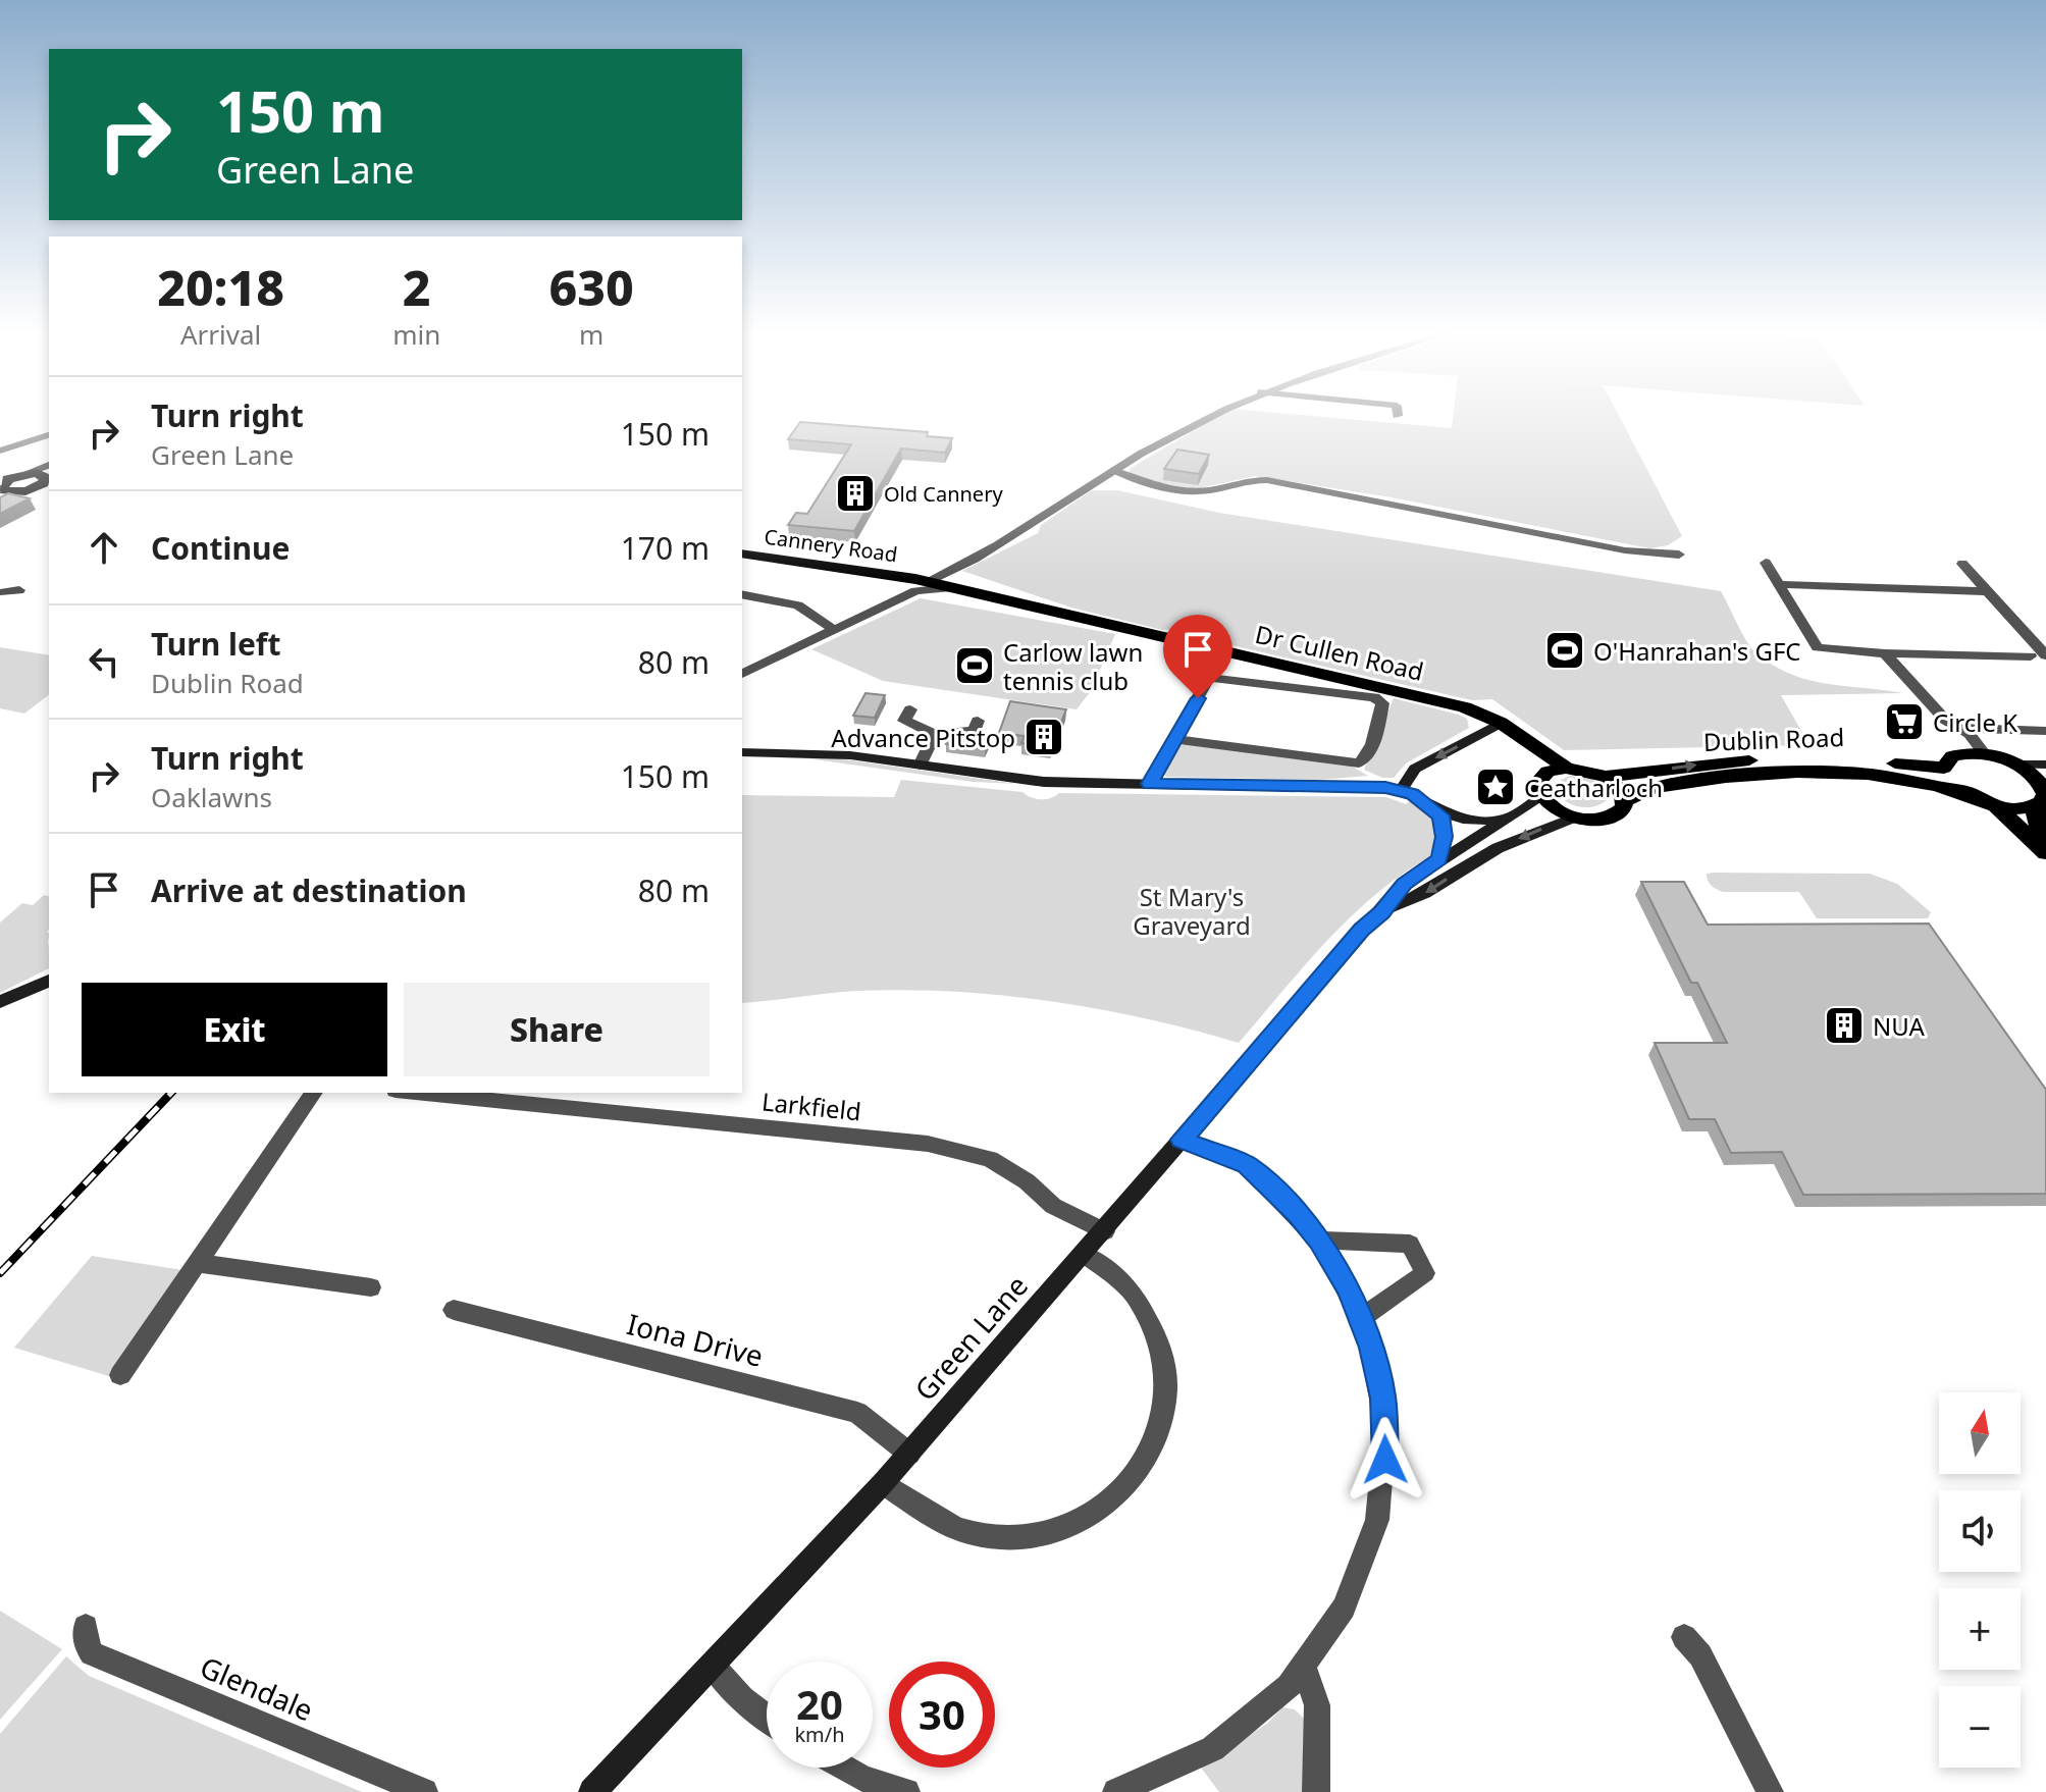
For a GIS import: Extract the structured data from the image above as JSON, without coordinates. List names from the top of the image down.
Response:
{
  "streets": {
    "main road": [
      "Cannery Road",
      "Dr Cullen Road",
      "Dublin Road",
      "Green Lane"
    ],
    "street": ["Larkfield", "Iona Drive", "Glendale"]
  },
  "crossings": [
    ["Cannery Road", "Dr Cullen Road"],
    ["Dr Cullen Road", "Dublin Road"],
    ["Larkfield", "Green Lane"],
    ["Green Lane", "Iona Drive"]
  ],
  "parks": ["St Mary's Graveyard"],
  "places": {
    "building": ["Old Cannery", "Advance Pitstop", "NUA"],
    "sports": ["O'Hanrahan's GFC", "Carlow lawn tennis club"],
    "supermarket": ["Circle K"],
    "place": ["Ceatharloch"]
  },
  "north": "top",
  "page": {
    "turn": ["150 m", "Green Lane"],
    "eta": [
      "20:18",
      "Arrival",
      "2",
      "min",
      "630",
      "m"
    ],
    "list": [
      {
        "name": "Turn right",
        "note": "Green Lane",
        "value": "150 m"
      },
      {
        "name": "Continue",
        "value": "170 m"
      },
      {
        "name": "Turn left",
        "note": "Dublin Road",
        "value": "80 m"
      },
      {
        "name": "Turn right",
        "note": "Oaklawns",
        "value": "150 m"
      },
      {
        "name": "Arrive at destination",
        "value": "80 m"
      }
    ],
    "buttons": ["Exit", "Share"],
    "map_buttons": ["+", "−"],
    "speed": "20 km/h",
    "limit": "30"
  }
}
